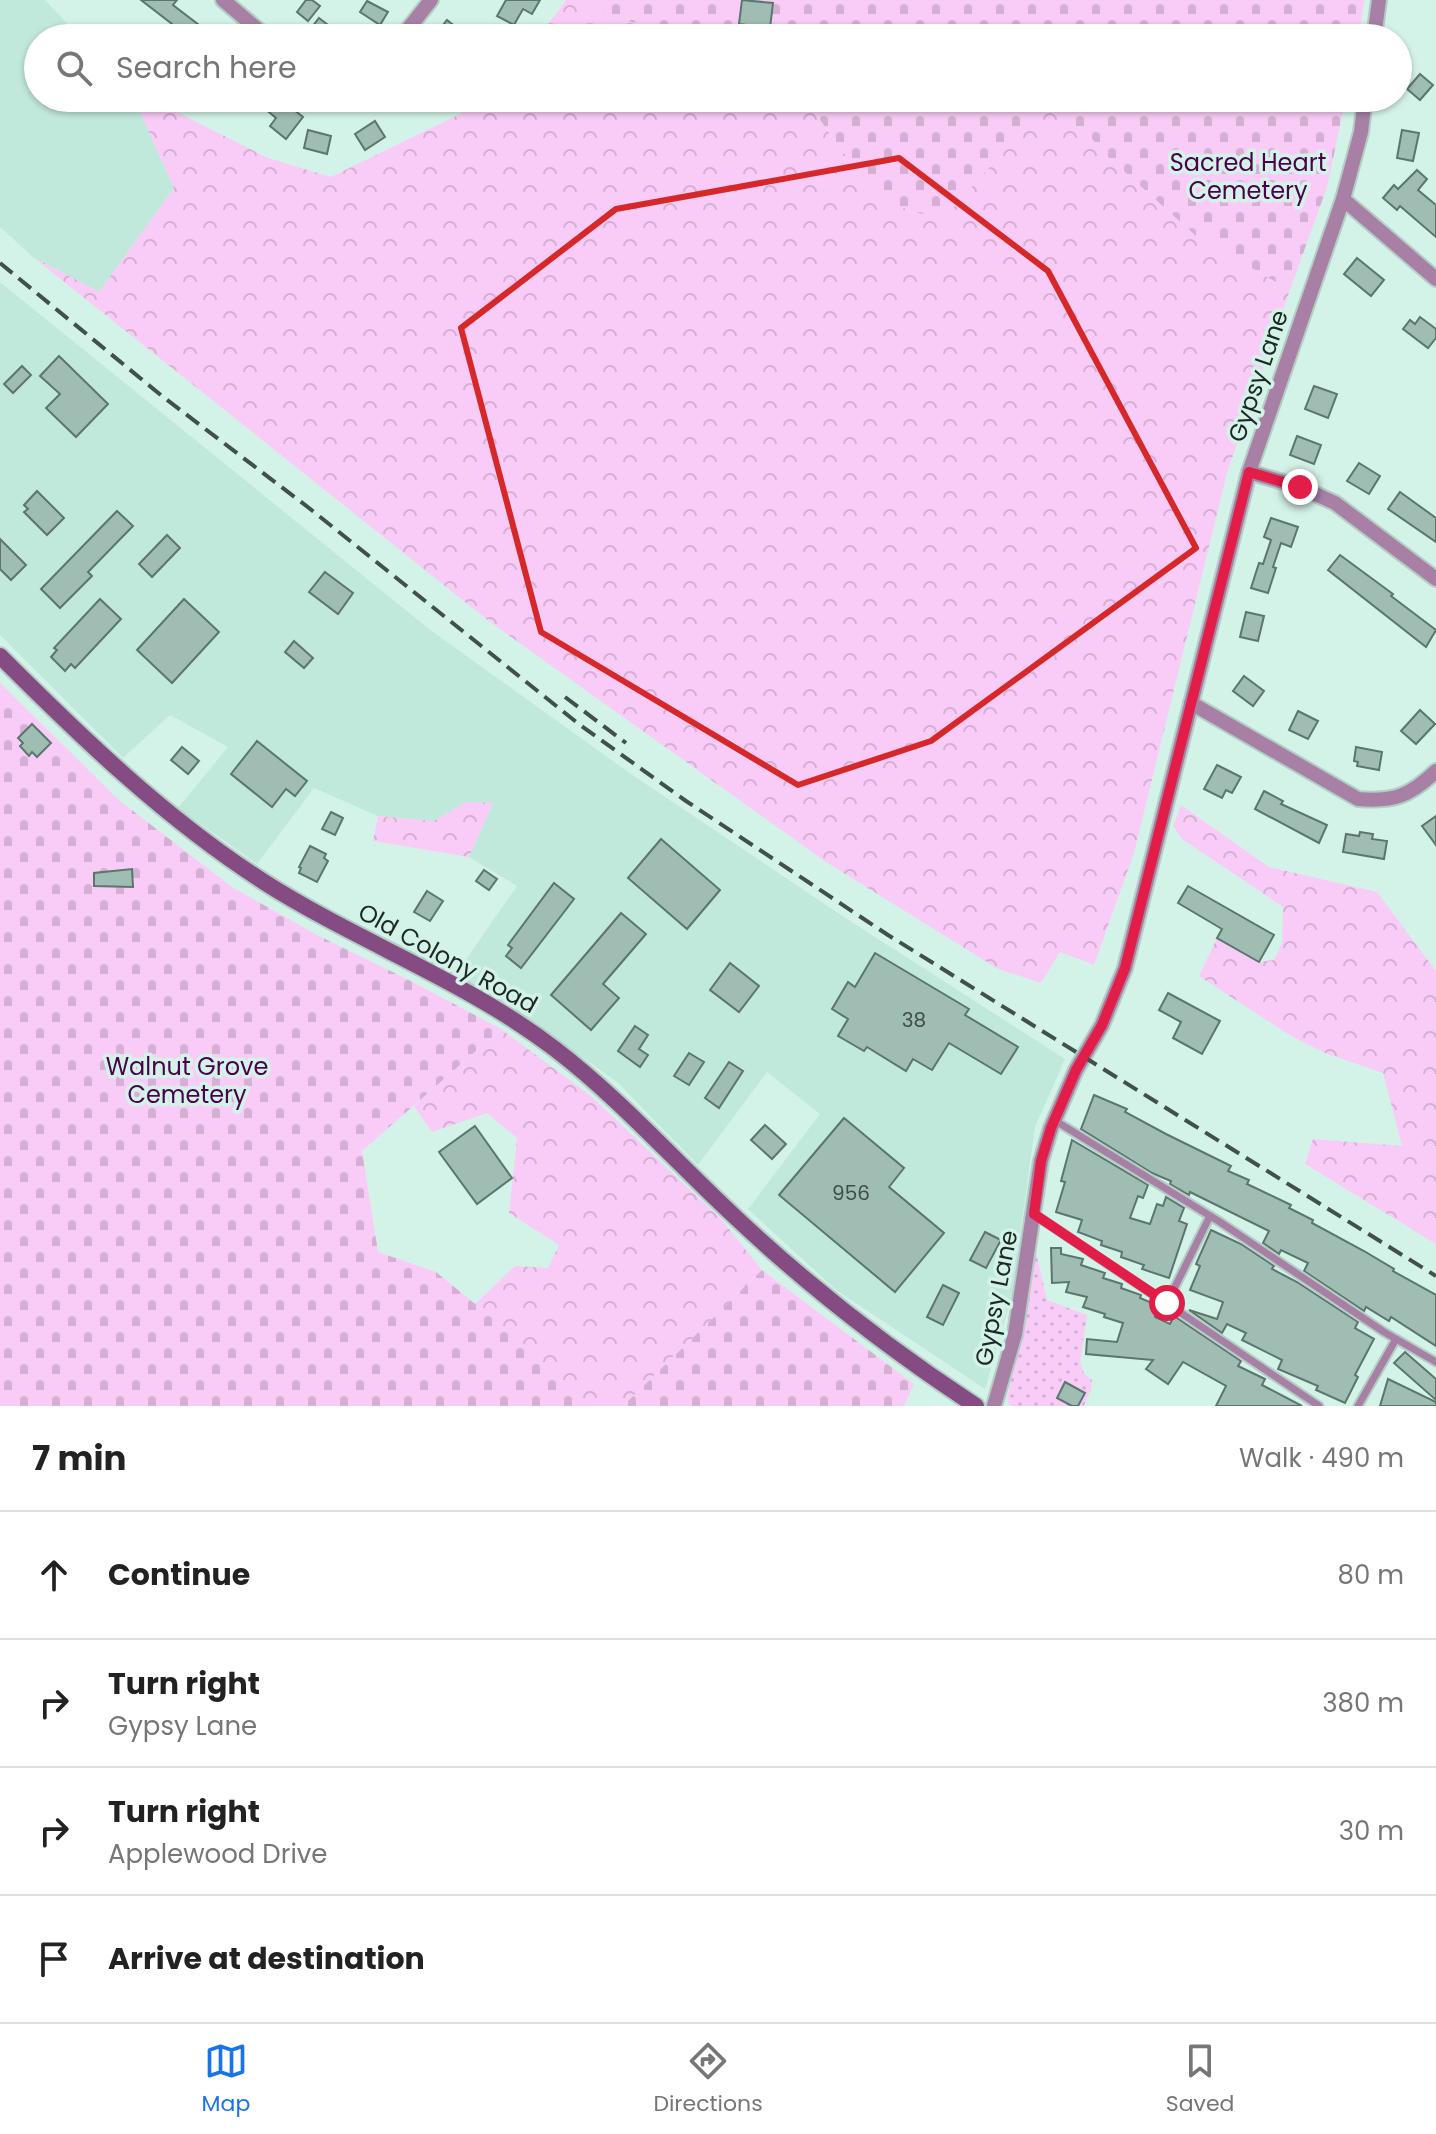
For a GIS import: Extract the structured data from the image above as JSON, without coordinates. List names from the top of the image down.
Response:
{
  "streets": {
    "main road": ["Old Colony Road"],
    "street": ["Gypsy Lane"]
  },
  "parks": ["Sacred Heart Cemetery", "Walnut Grove Cemetery"],
  "house_numbers": ["38", "956"],
  "page": {
    "search": "Search here",
    "heading": ["7 min", "Walk · 490 m"],
    "list": [
      ["Continue", "80 m"],
      ["Turn right", "Gypsy Lane", "380 m"],
      ["Turn right", "Applewood Drive", "30 m"],
      "Arrive at destination"
    ],
    "nav": ["Map", "Directions", "Saved"]
  }
}
